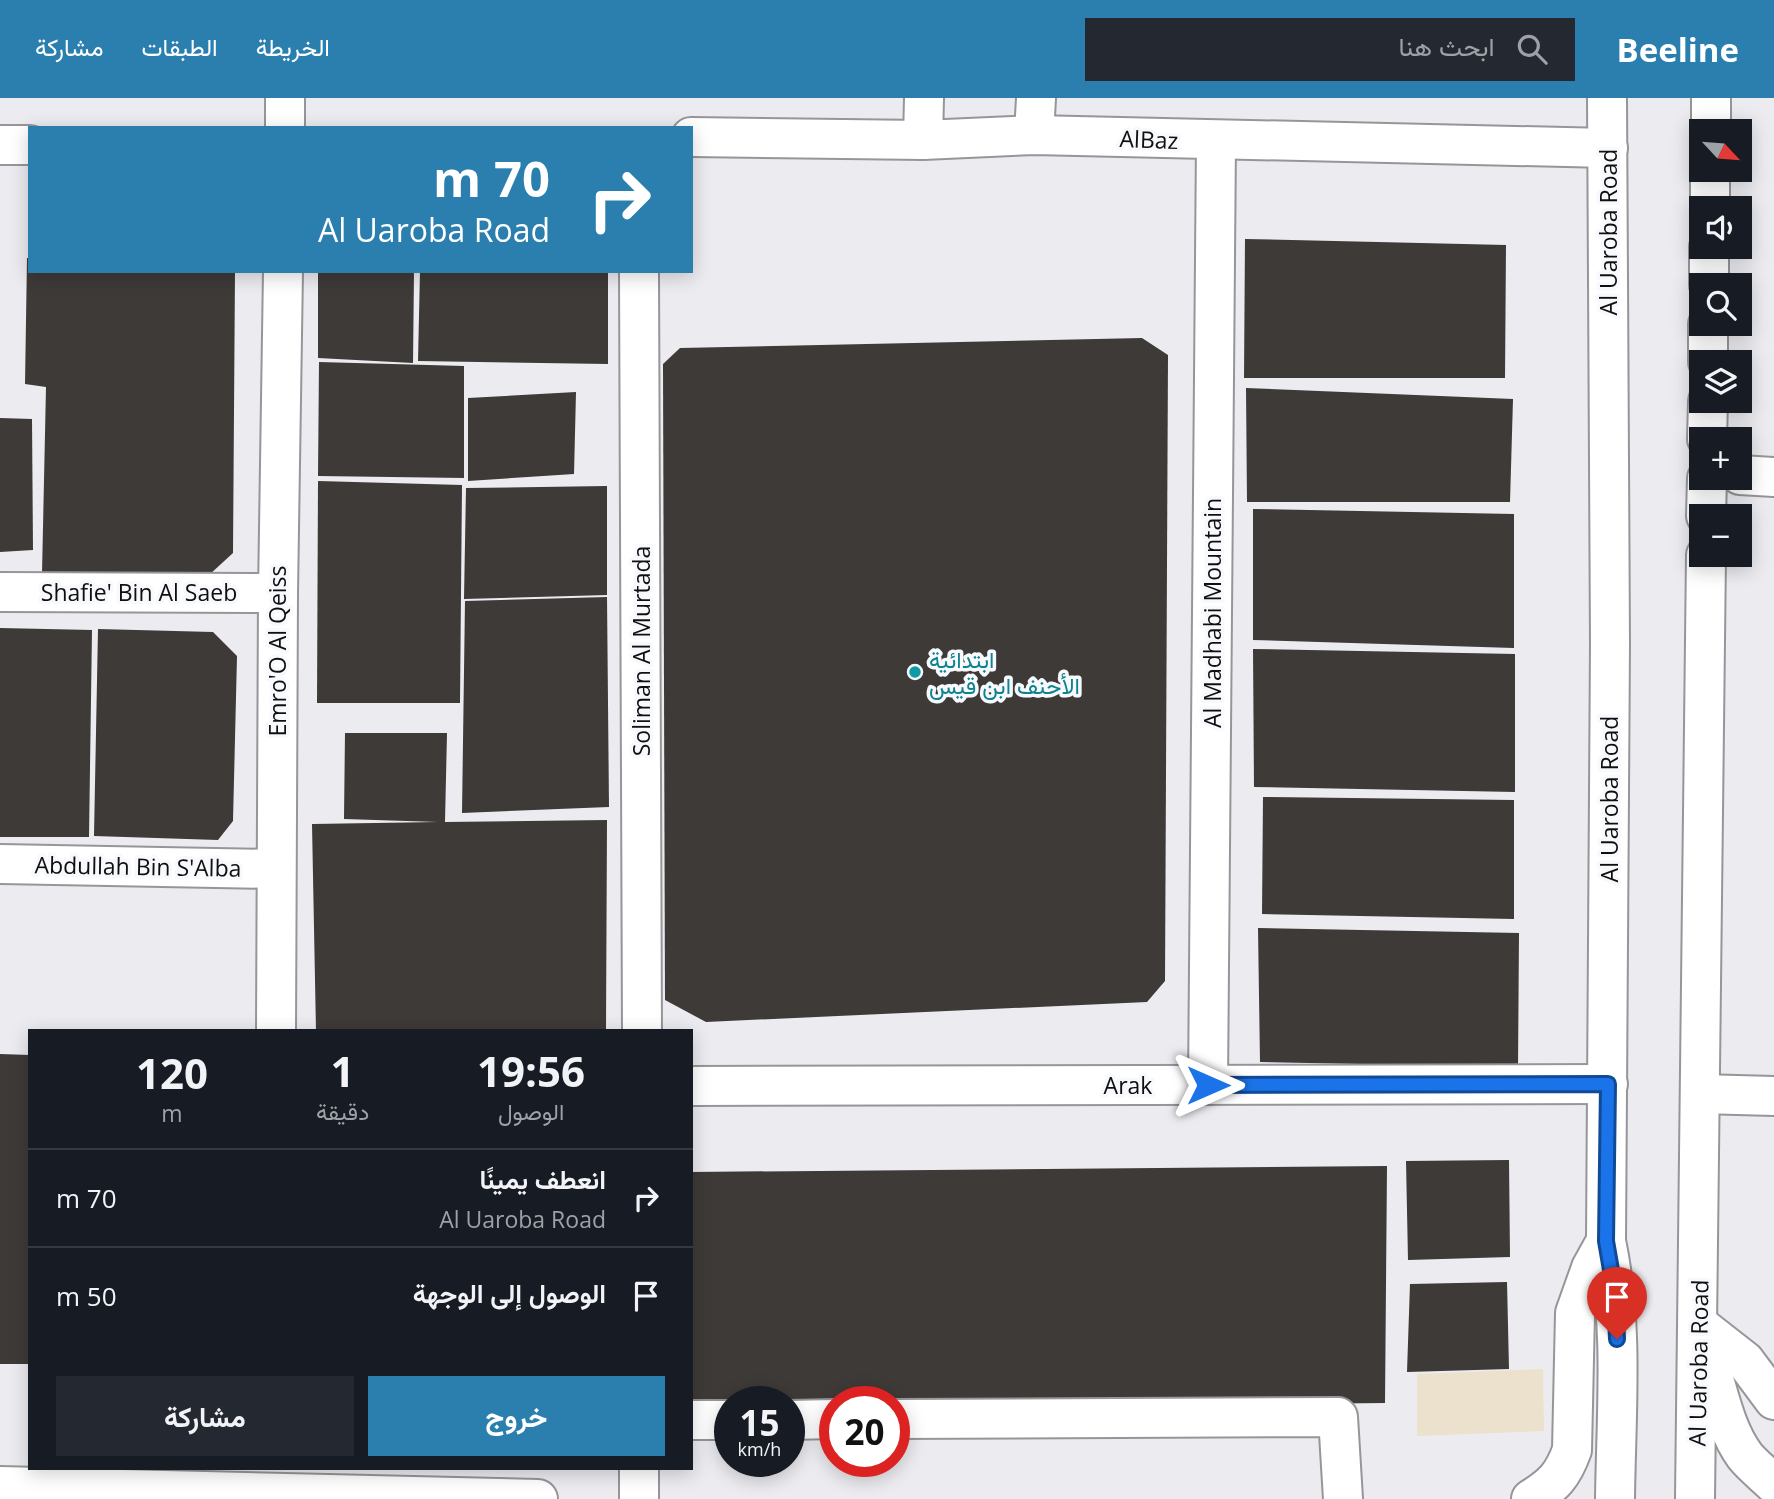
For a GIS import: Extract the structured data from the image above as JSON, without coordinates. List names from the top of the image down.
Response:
{
  "streets": {
    "main road": [
      "AlBaz",
      "Al Uaroba Road",
      "Shafie' Bin Al Saeb",
      "Al Madhabi Mountain",
      "Emro'O Al Qeiss",
      "Soliman Al Murtada",
      "Abdullah Bin S'Alba",
      "Arak"
    ]
  },
  "crossings": [
    ["AlBaz", "Al Uaroba Road"],
    ["AlBaz", "Al Madhabi Mountain"],
    ["Al Uaroba Road", "Arak"],
    ["Shafie' Bin Al Saeb", "Emro'O Al Qeiss"],
    ["Al Madhabi Mountain", "Arak"],
    ["Emro'O Al Qeiss", "Abdullah Bin S'Alba"]
  ],
  "places": ["ابتدائية الأحنف ابن قيس"],
  "north": "bottom right",
  "page": {
    "header": "Beeline",
    "search": "ابحث هنا",
    "nav": ["الخريطة", "الطبقات", "مشاركة"],
    "map_buttons": ["+", "−"],
    "turn": ["70 m", "Al Uaroba Road"],
    "eta": [
      "19:56",
      "الوصول",
      "1",
      "دقيقة",
      "120",
      "m"
    ],
    "list": [
      {
        "name": "انعطف يمينًا",
        "note": "Al Uaroba Road",
        "value": "70 m"
      },
      {
        "name": "الوصول إلى الوجهة",
        "value": "50 m"
      }
    ],
    "buttons": ["خروج", "مشاركة"],
    "speed": "15 km/h",
    "limit": "20"
  }
}
